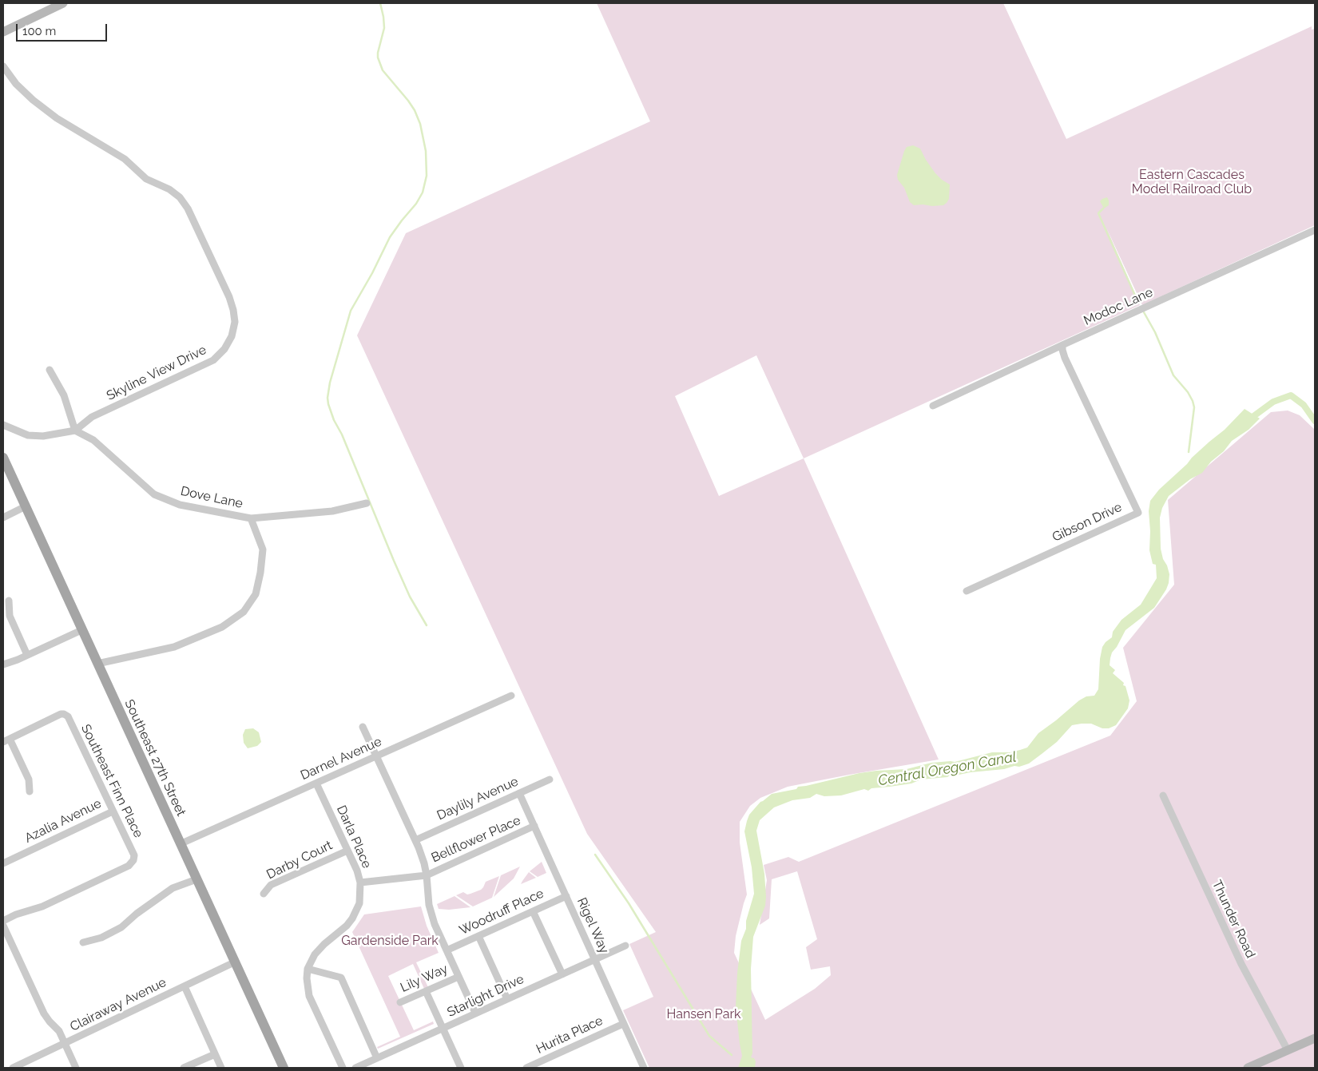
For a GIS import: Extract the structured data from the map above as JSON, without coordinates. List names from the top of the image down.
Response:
{
  "streets": {
    "main road": ["Southeast 27th Street"],
    "street": [
      "Modoc Lane",
      "Skyline View Drive",
      "Dove Lane",
      "Gibson Drive",
      "Darnel Avenue",
      "Southeast Finn Place",
      "Daylily Avenue",
      "Azalia Avenue",
      "Darla Place",
      "Bellflower Place",
      "Darby Court",
      "Woodruff Place",
      "Thunder Road",
      "Rigel Way",
      "Lily Way",
      "Starlight Drive",
      "Clairaway Avenue",
      "Hurita Place"
    ]
  },
  "crossings": [
    ["Modoc Lane", "Gibson Drive"],
    ["Skyline View Drive", "Dove Lane"],
    ["Southeast 27th Street", "Darnel Avenue"],
    ["Southeast 27th Street", "Clairaway Avenue"],
    ["Darnel Avenue", "Darla Place"],
    ["Southeast Finn Place", "Azalia Avenue"],
    ["Daylily Avenue", "Rigel Way"],
    ["Darla Place", "Bellflower Place"],
    ["Darla Place", "Darby Court"],
    ["Bellflower Place", "Rigel Way"],
    ["Woodruff Place", "Rigel Way"],
    ["Rigel Way", "Starlight Drive"],
    ["Rigel Way", "Hurita Place"]
  ],
  "water": ["Central Oregon Canal"],
  "parks": ["Eastern Cascades Model Railroad Club", "Gardenside Park", "Hansen Park"],
  "scale_bar": "100 m"
}
